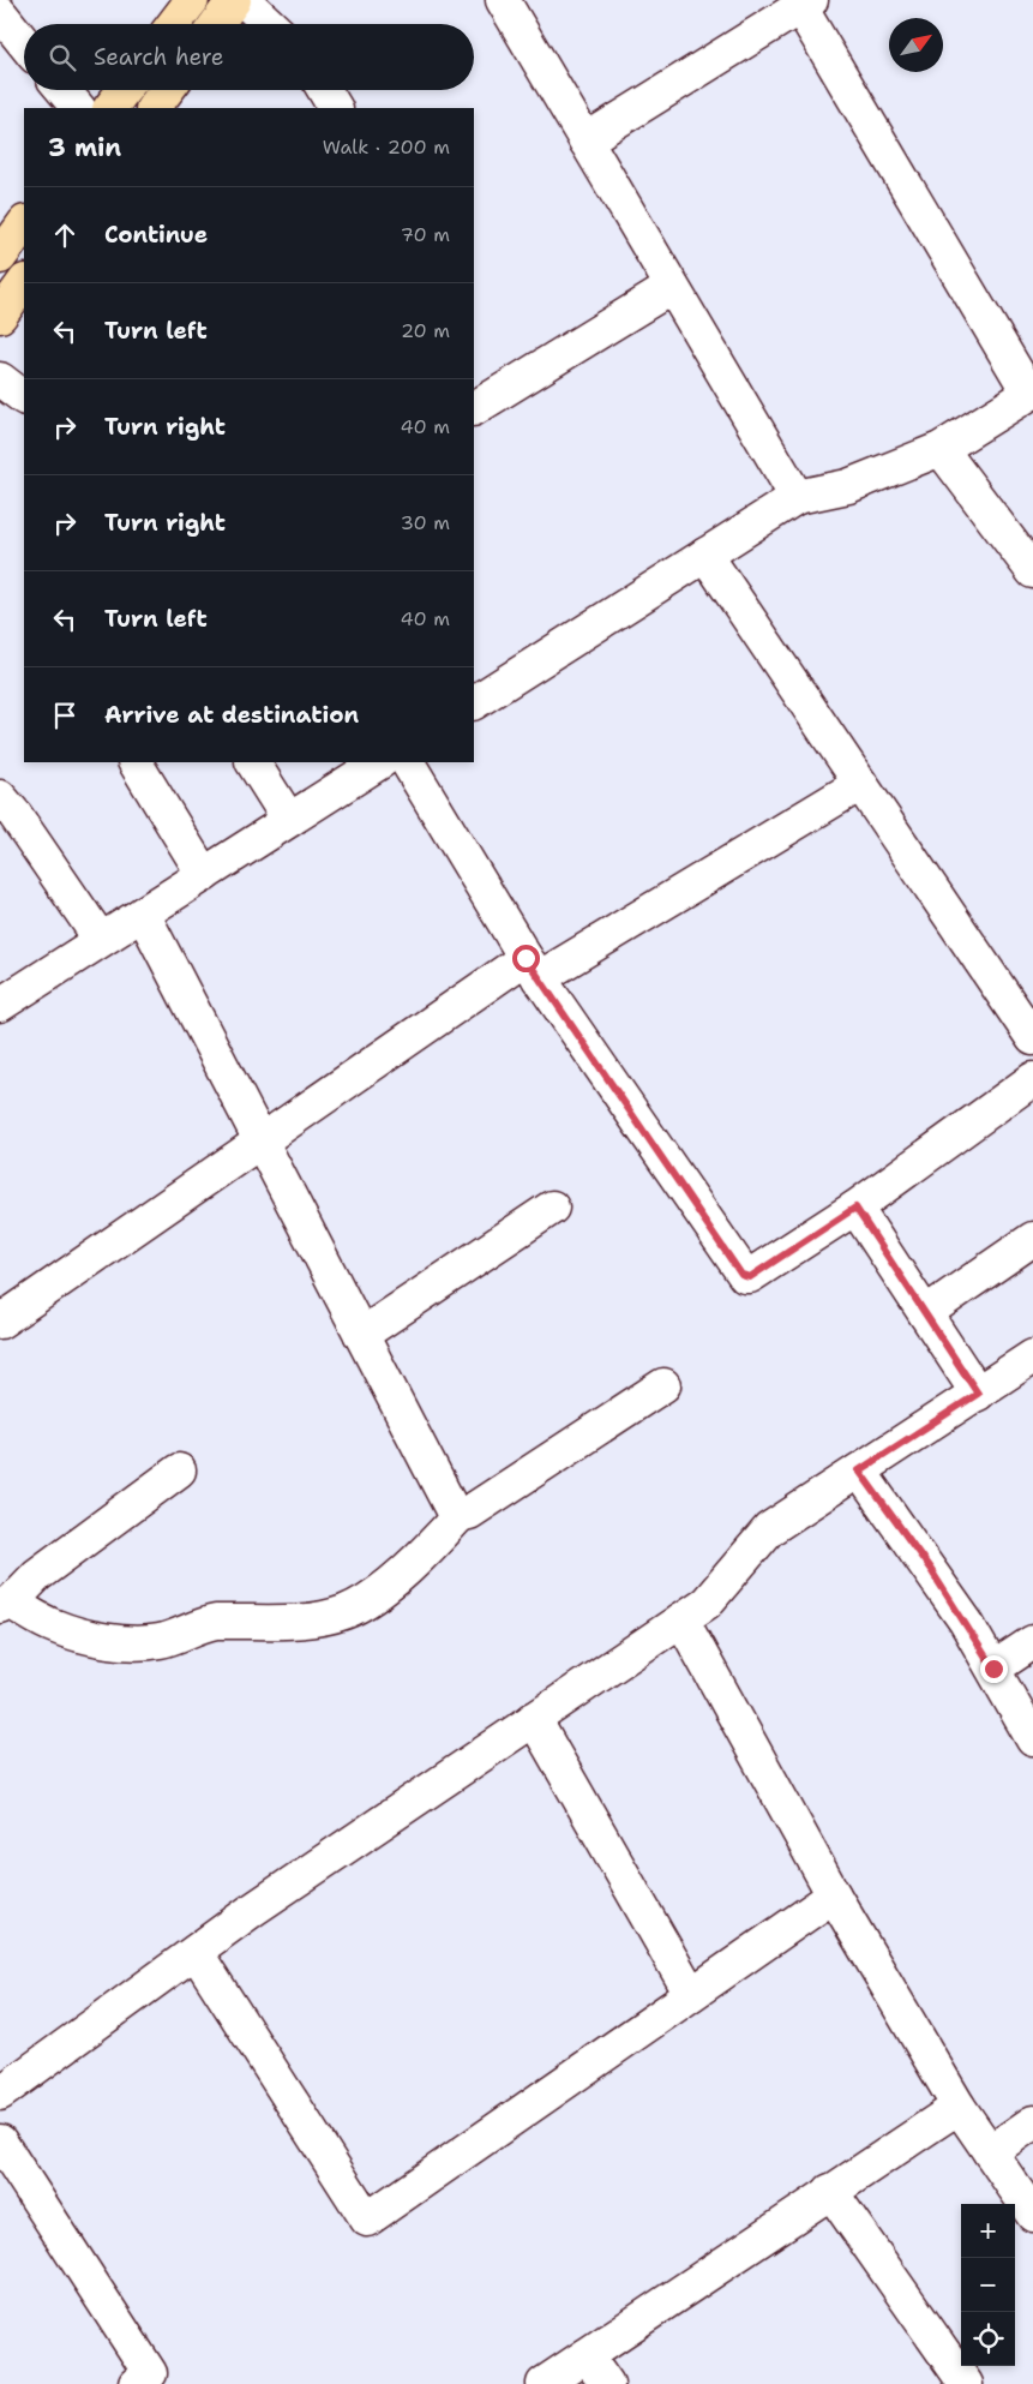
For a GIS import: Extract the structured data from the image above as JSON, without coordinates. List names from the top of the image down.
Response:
{
  "north": "top right",
  "page": {
    "search": "Search here",
    "heading": ["3 min", "Walk · 200 m"],
    "list": [
      ["Continue", "70 m"],
      ["Turn left", "20 m"],
      ["Turn right", "40 m"],
      ["Turn right", "30 m"],
      ["Turn left", "40 m"],
      "Arrive at destination"
    ],
    "map_buttons": ["+", "−"]
  }
}
